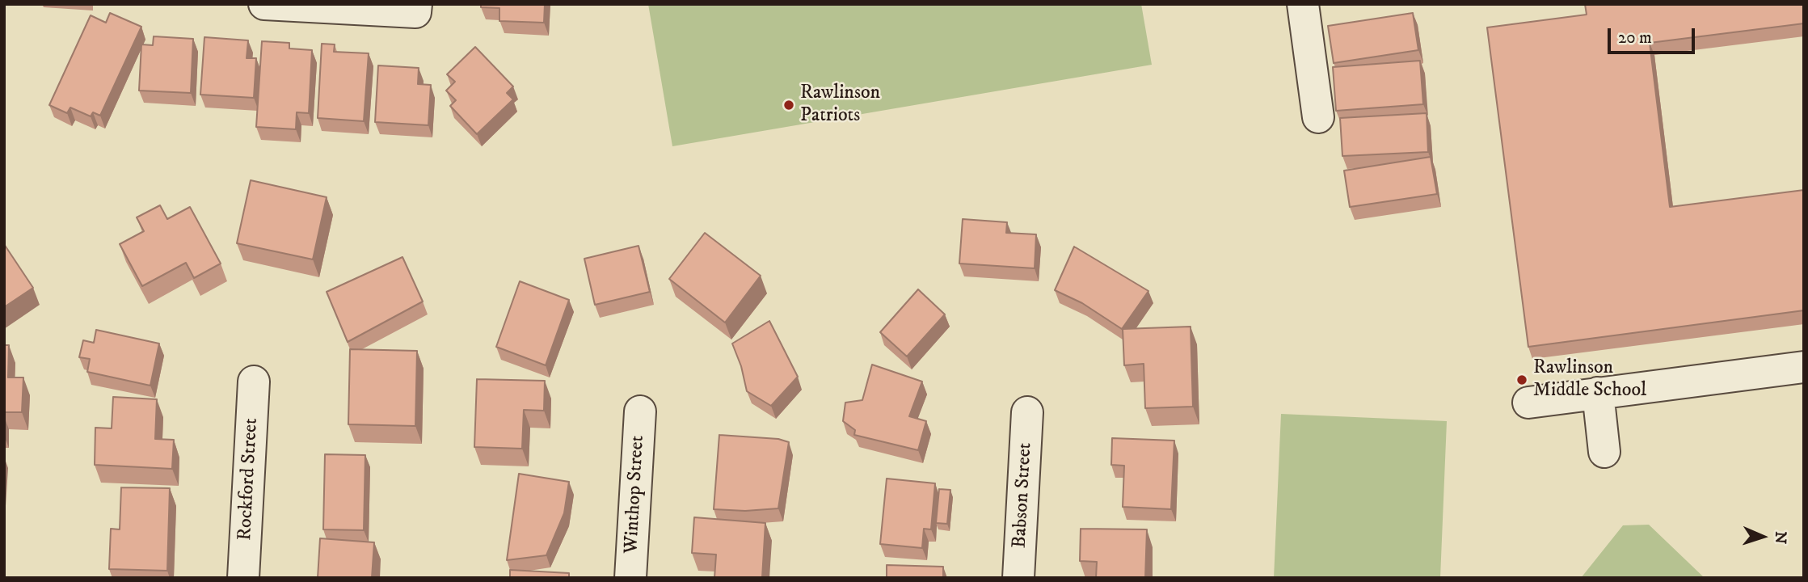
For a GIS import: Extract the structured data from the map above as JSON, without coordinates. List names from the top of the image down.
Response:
{
  "streets": {
    "street": ["Rockford Street", "Winthop Street", "Babson Street"]
  },
  "places": ["Rawlinson Patriots", "Rawlinson Middle School"],
  "scale_bar": "20 m",
  "north": "right"
}
